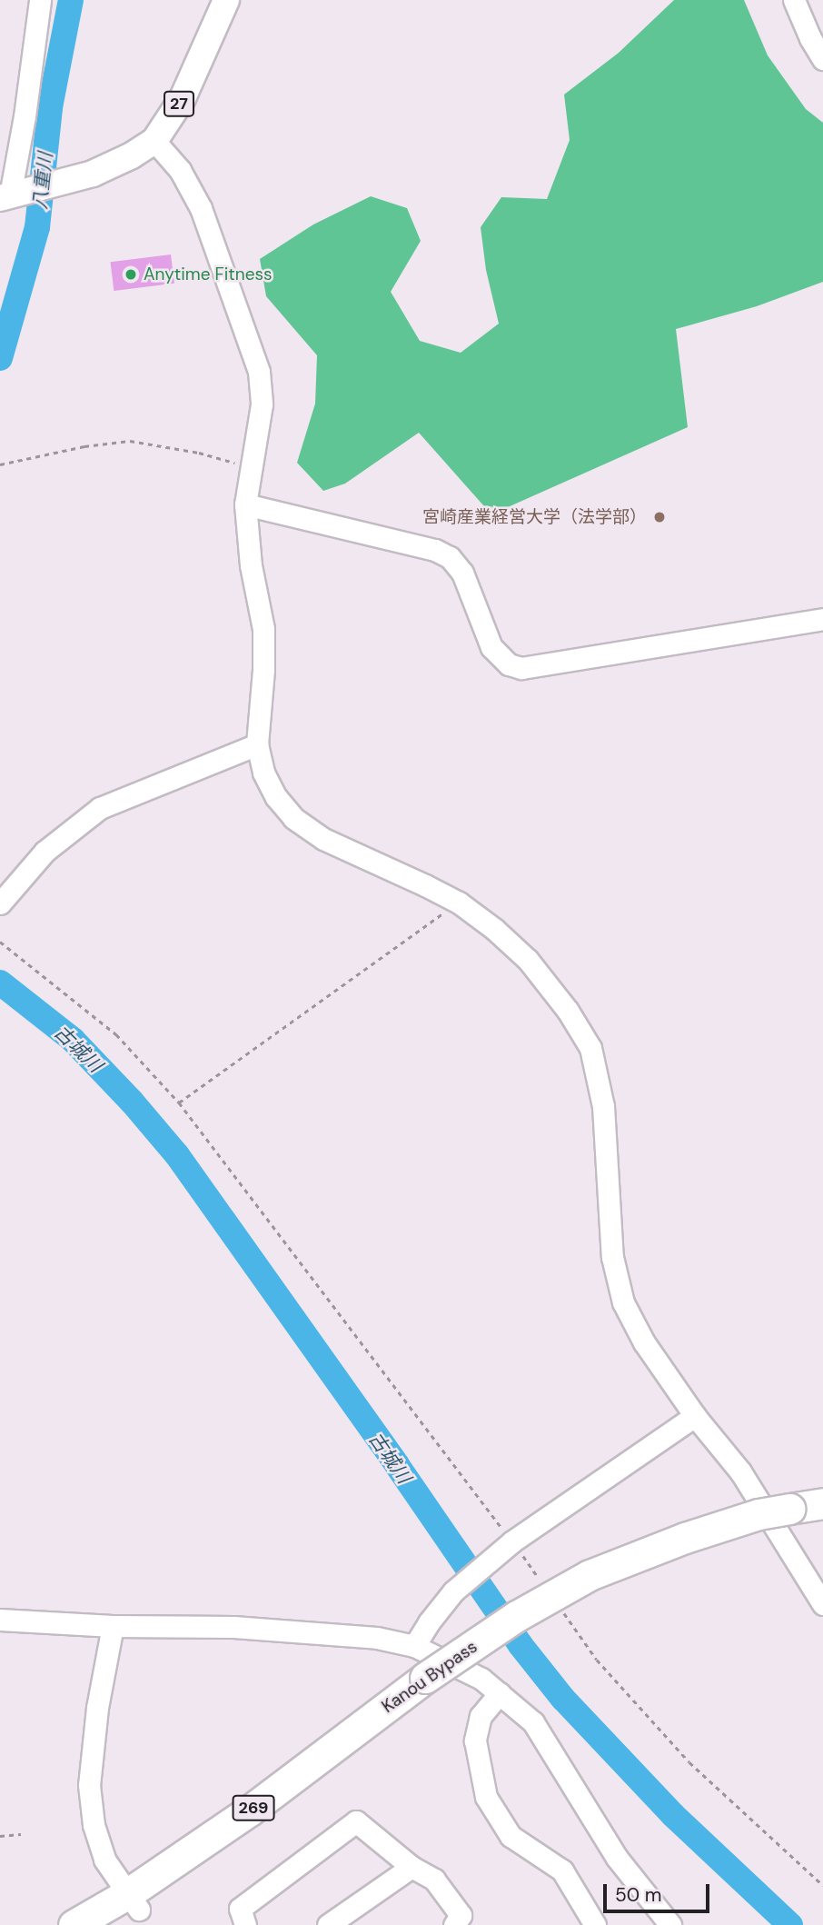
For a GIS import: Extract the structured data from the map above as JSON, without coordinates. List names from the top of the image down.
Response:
{
  "streets": {
    "highway": ["Kanou Bypass", "269"],
    "main road": ["27"]
  },
  "water": ["八重川", "古城川"],
  "places": ["Anytime Fitness", "宮崎産業経営大学（法学部）"],
  "scale_bar": "50 m"
}
